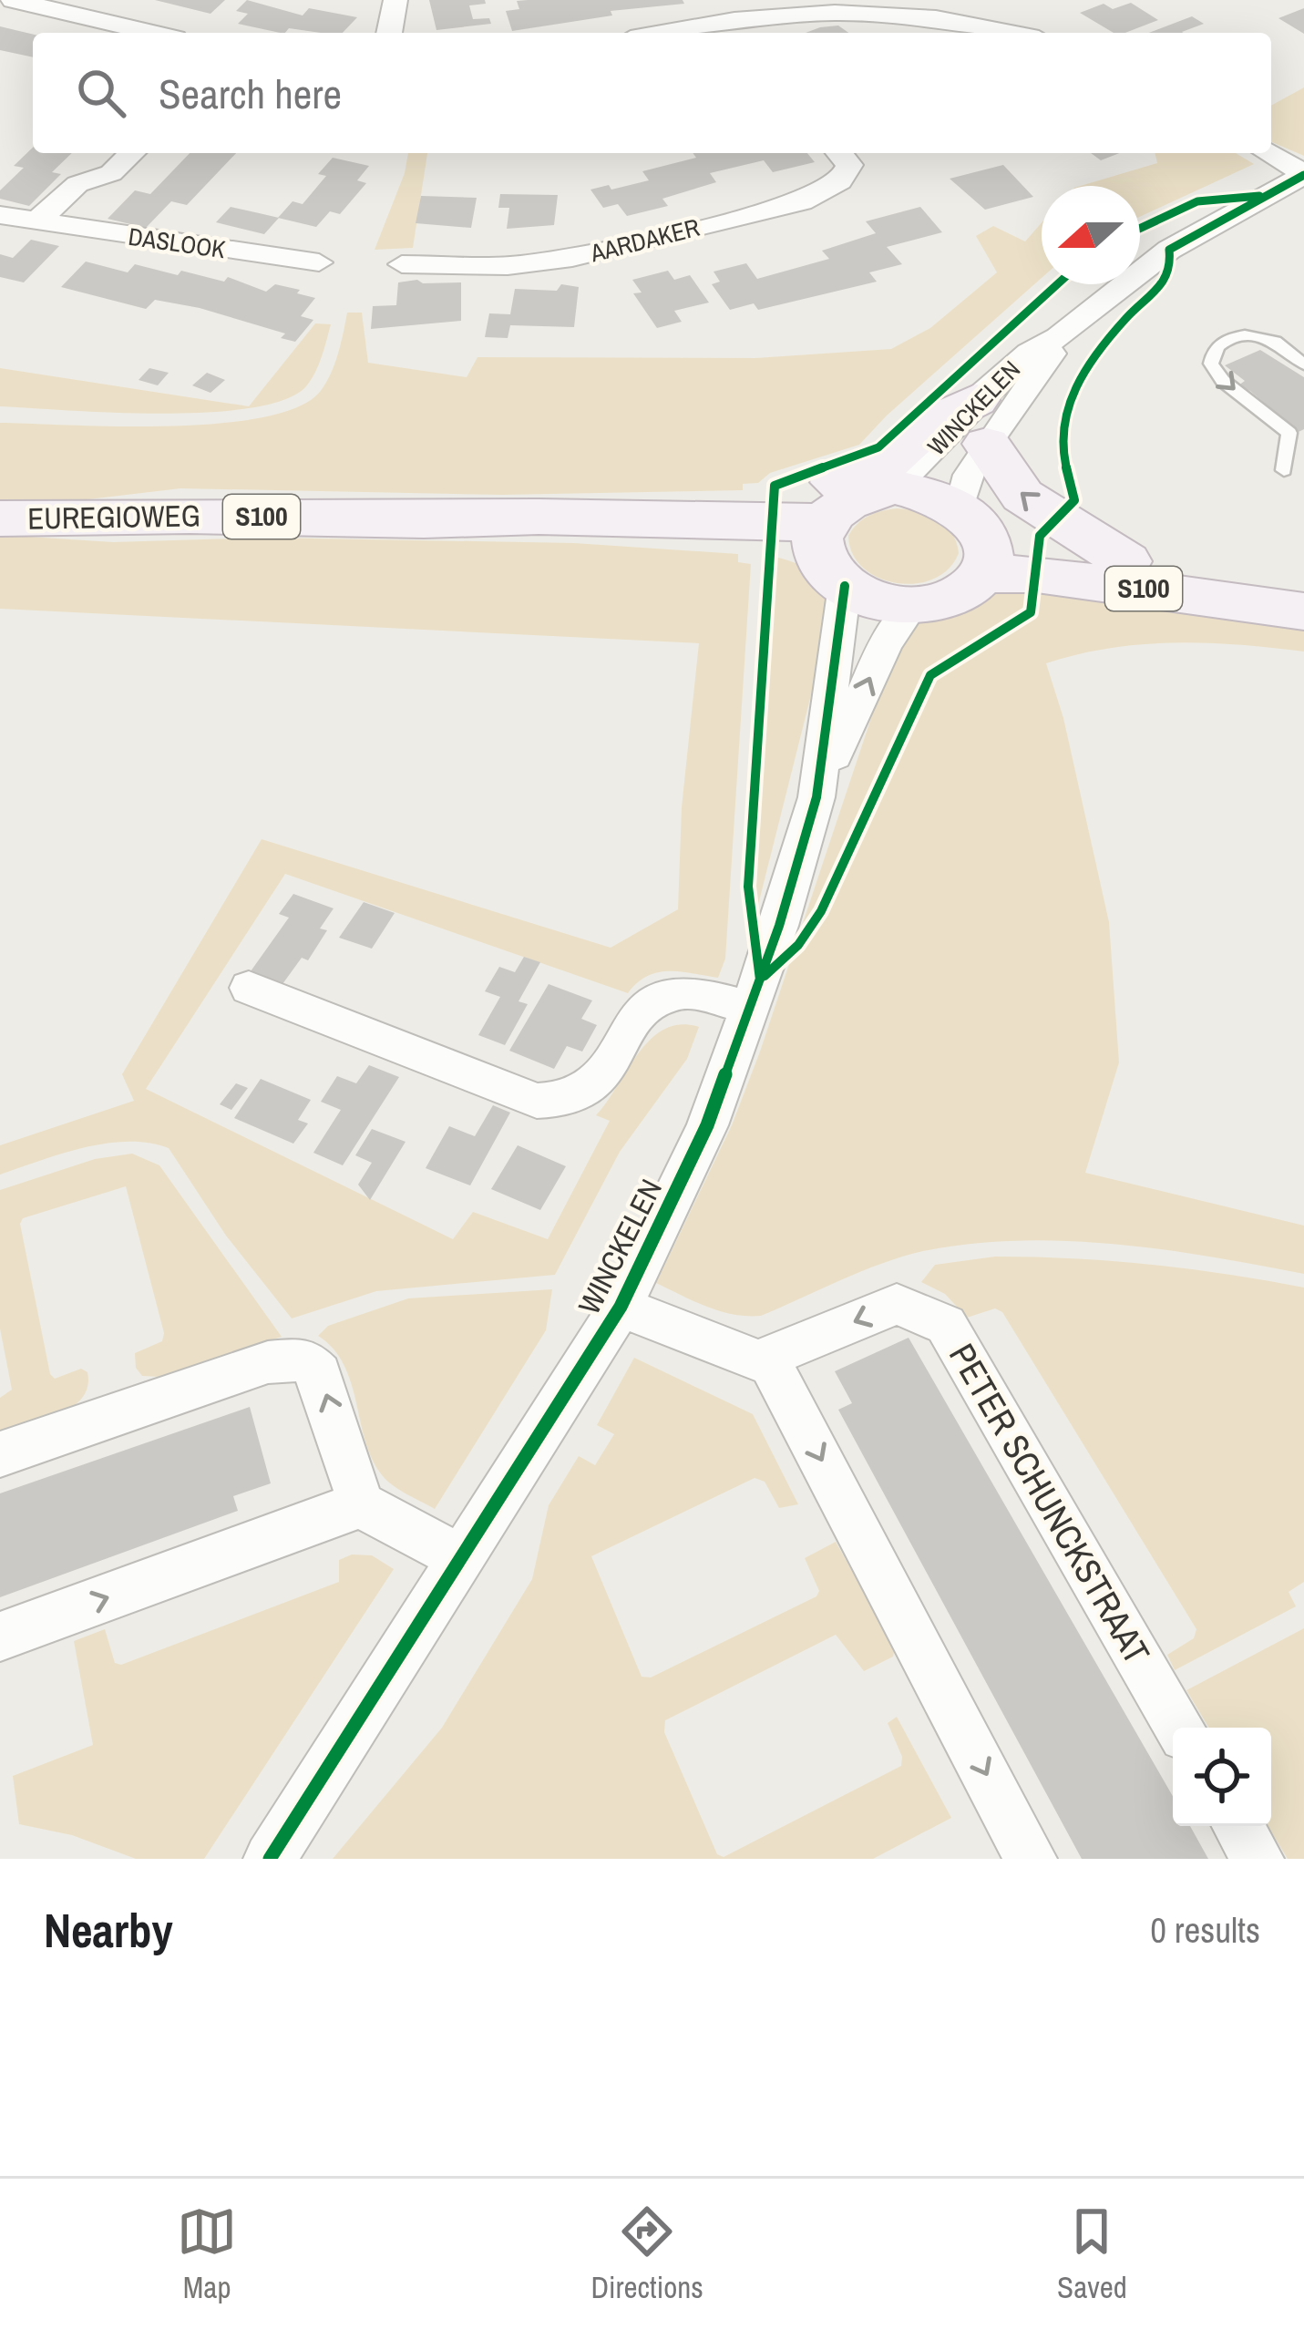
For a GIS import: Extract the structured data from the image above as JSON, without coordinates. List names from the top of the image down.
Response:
{
  "streets": {
    "main road": ["EUREGIOWEG", "S100"],
    "street": [
      "AARDAKER",
      "DASLOOK",
      "WINCKELEN",
      "PETER SCHUNCKSTRAAT"
    ]
  },
  "crossings": [
    ["WINCKELEN", "EUREGIOWEG"],
    ["WINCKELEN", "S100"],
    ["EUREGIOWEG", "S100"]
  ],
  "north": "left",
  "page": {
    "search": "Search here",
    "heading": ["Nearby", "0 results"],
    "nav": ["Map", "Directions", "Saved"]
  }
}
